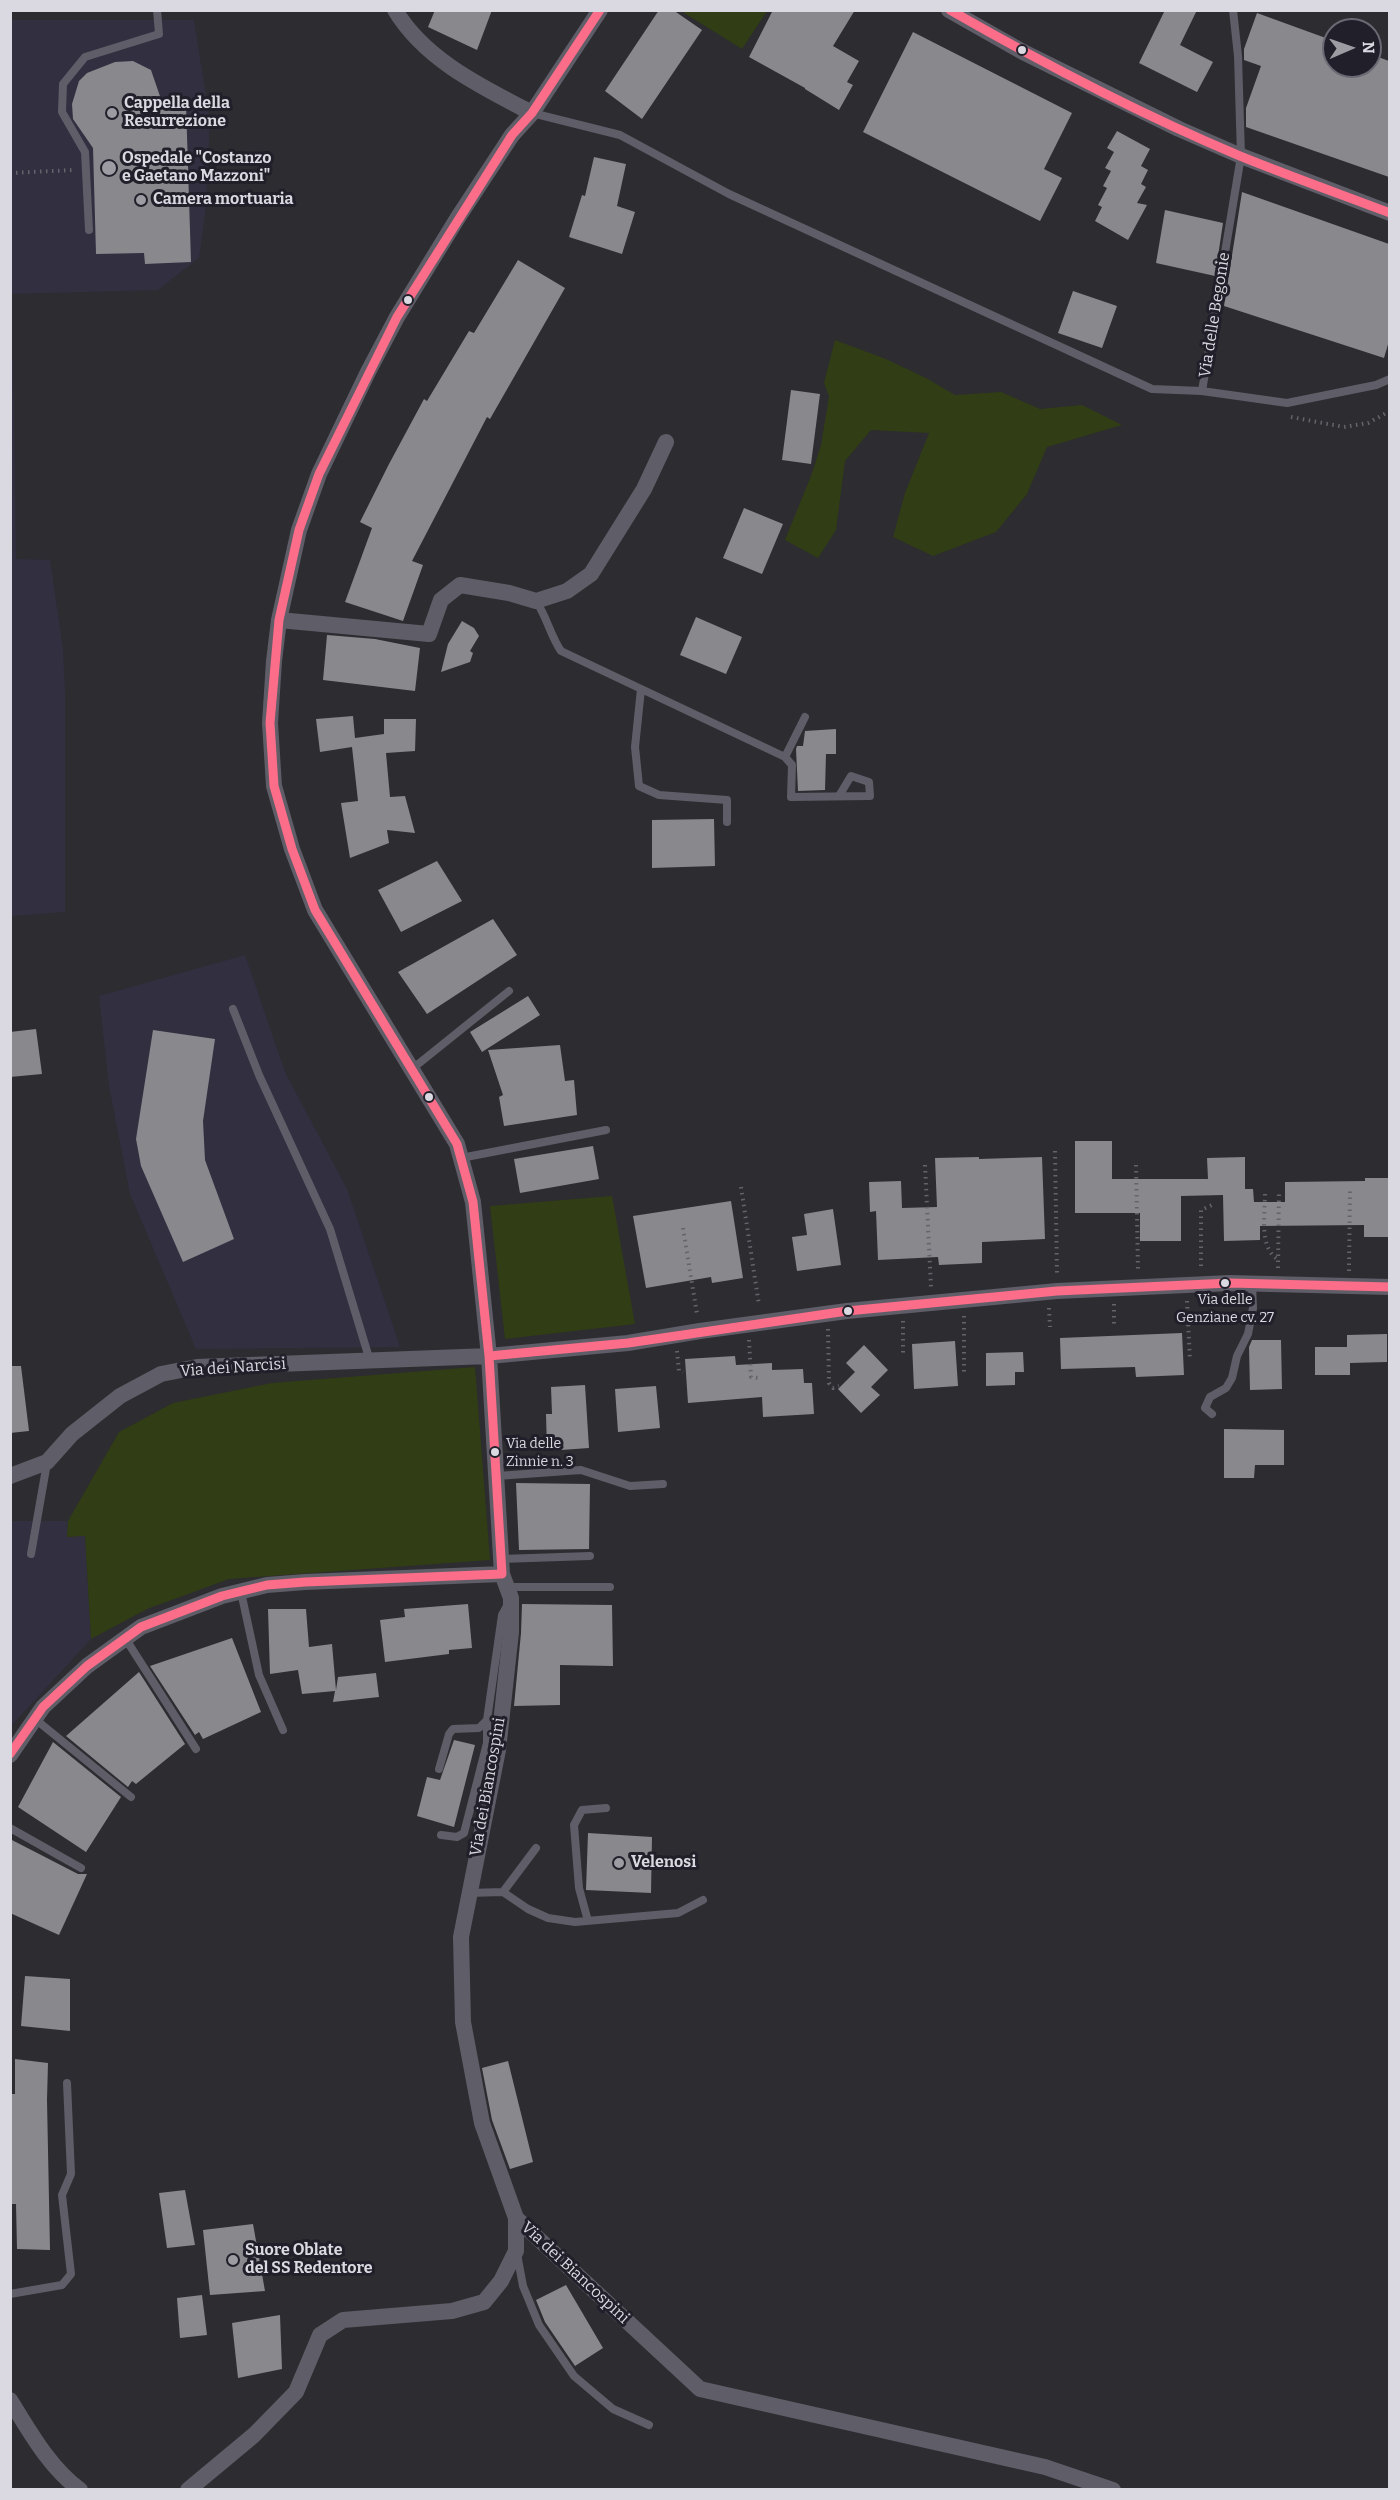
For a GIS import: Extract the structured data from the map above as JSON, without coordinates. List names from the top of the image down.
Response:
{
  "streets": {
    "street": ["Via dei Narcisi", "Via dei Biancospini"],
    "lane": ["Via delle Begonie"]
  },
  "crossings": [
    ["Via dei Narcisi", "Via dei Biancospini"]
  ],
  "places": [
    "Cappella della Resurrezione",
    "Ospedale \"Costanzo e Gaetano Mazzoni\"",
    "Camera mortuaria",
    "Via delle Genziane cv. 27",
    "Via delle Zinnie n. 3",
    "Velenosi",
    "Suore Oblate del SS Redentore"
  ],
  "north": "right"
}
